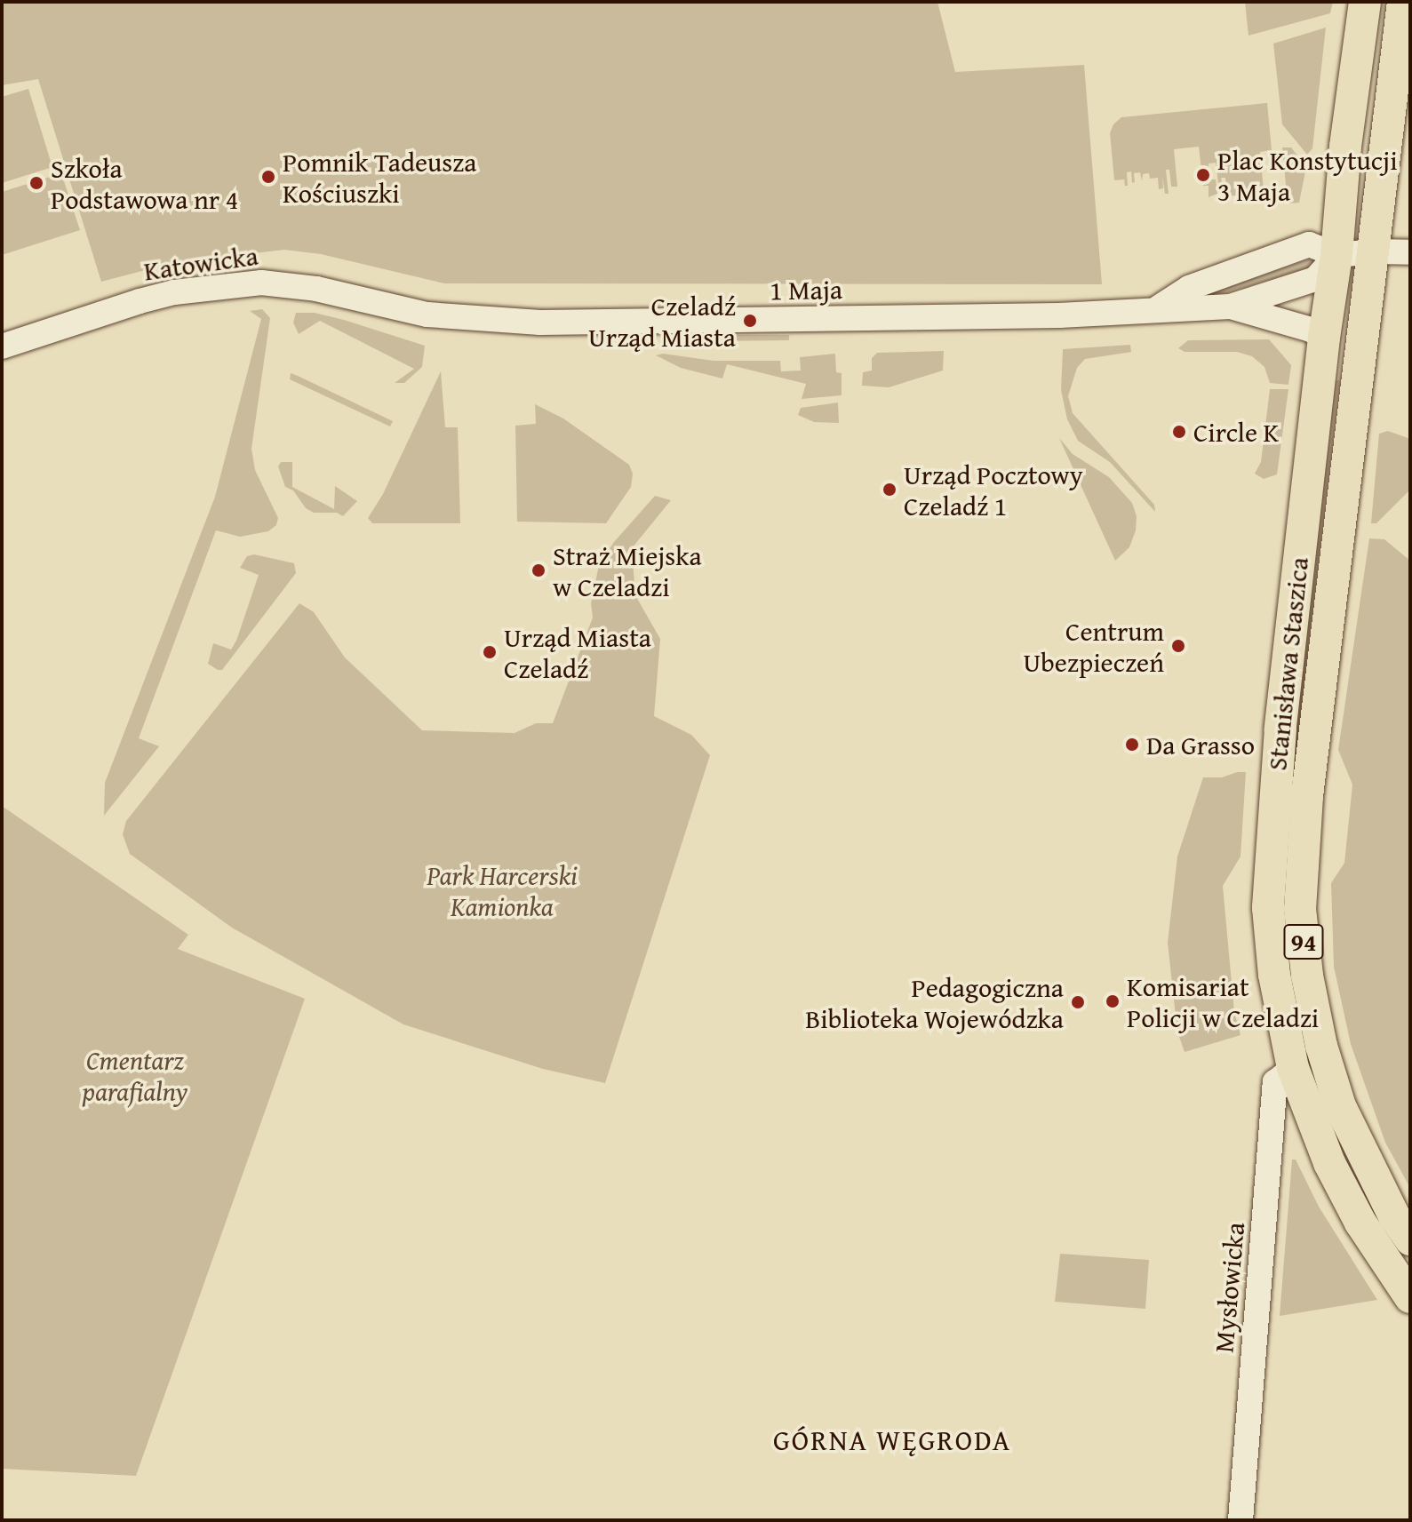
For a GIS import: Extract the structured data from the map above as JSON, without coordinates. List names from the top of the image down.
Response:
{
  "streets": {
    "main road": ["Stanisława Staszica", "94"],
    "street": ["Katowicka", "1 Maja", "Mysłowicka"]
  },
  "crossings": [
    ["Katowicka", "1 Maja"],
    ["1 Maja", "Stanisława Staszica"],
    ["Stanisława Staszica", "Mysłowicka"]
  ],
  "districts": ["GÓRNA WĘGRODA"],
  "parks": ["Park Harcerski Kamionka", "Cmentarz parafialny"],
  "places": [
    "Plac Konstytucji 3 Maja",
    "Pomnik Tadeusza Kościuszki",
    "Szkoła Podstawowa nr 4",
    "Czeladź Urząd Miasta",
    "Circle K",
    "Urząd Pocztowy Czeladź 1",
    "Straż Miejska w Czeladzi",
    "Centrum Ubezpieczeń",
    "Urząd Miasta Czeladź",
    "Da Grasso",
    "Komisariat Policji w Czeladzi",
    "Pedagogiczna Biblioteka Wojewódzka"
  ]
}
